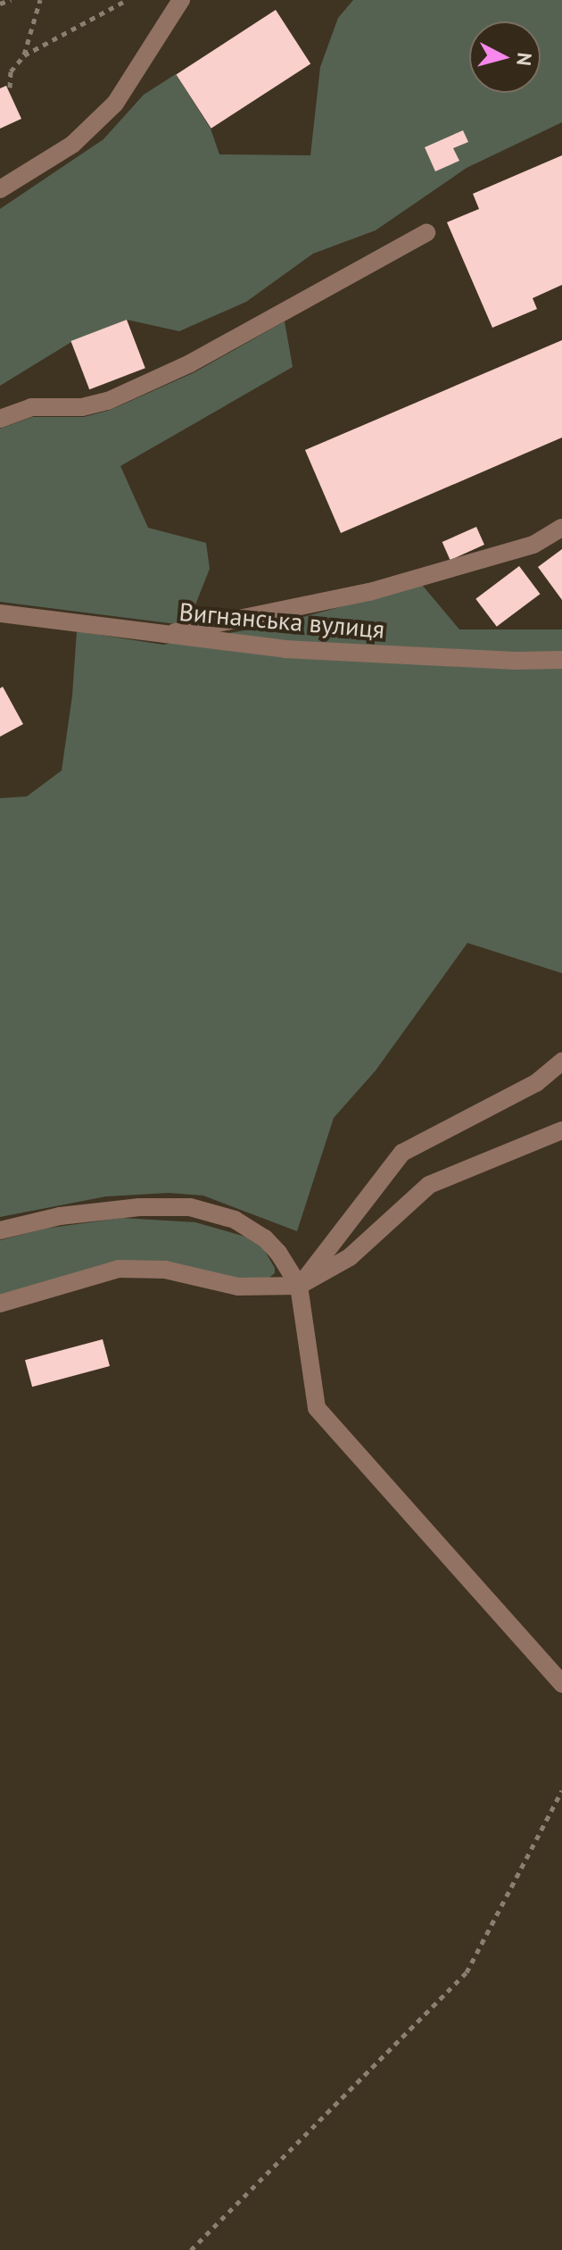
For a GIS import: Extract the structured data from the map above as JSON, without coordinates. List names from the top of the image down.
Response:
{
  "streets": {
    "street": ["Вигнанська вулиця"]
  },
  "north": "right"
}
